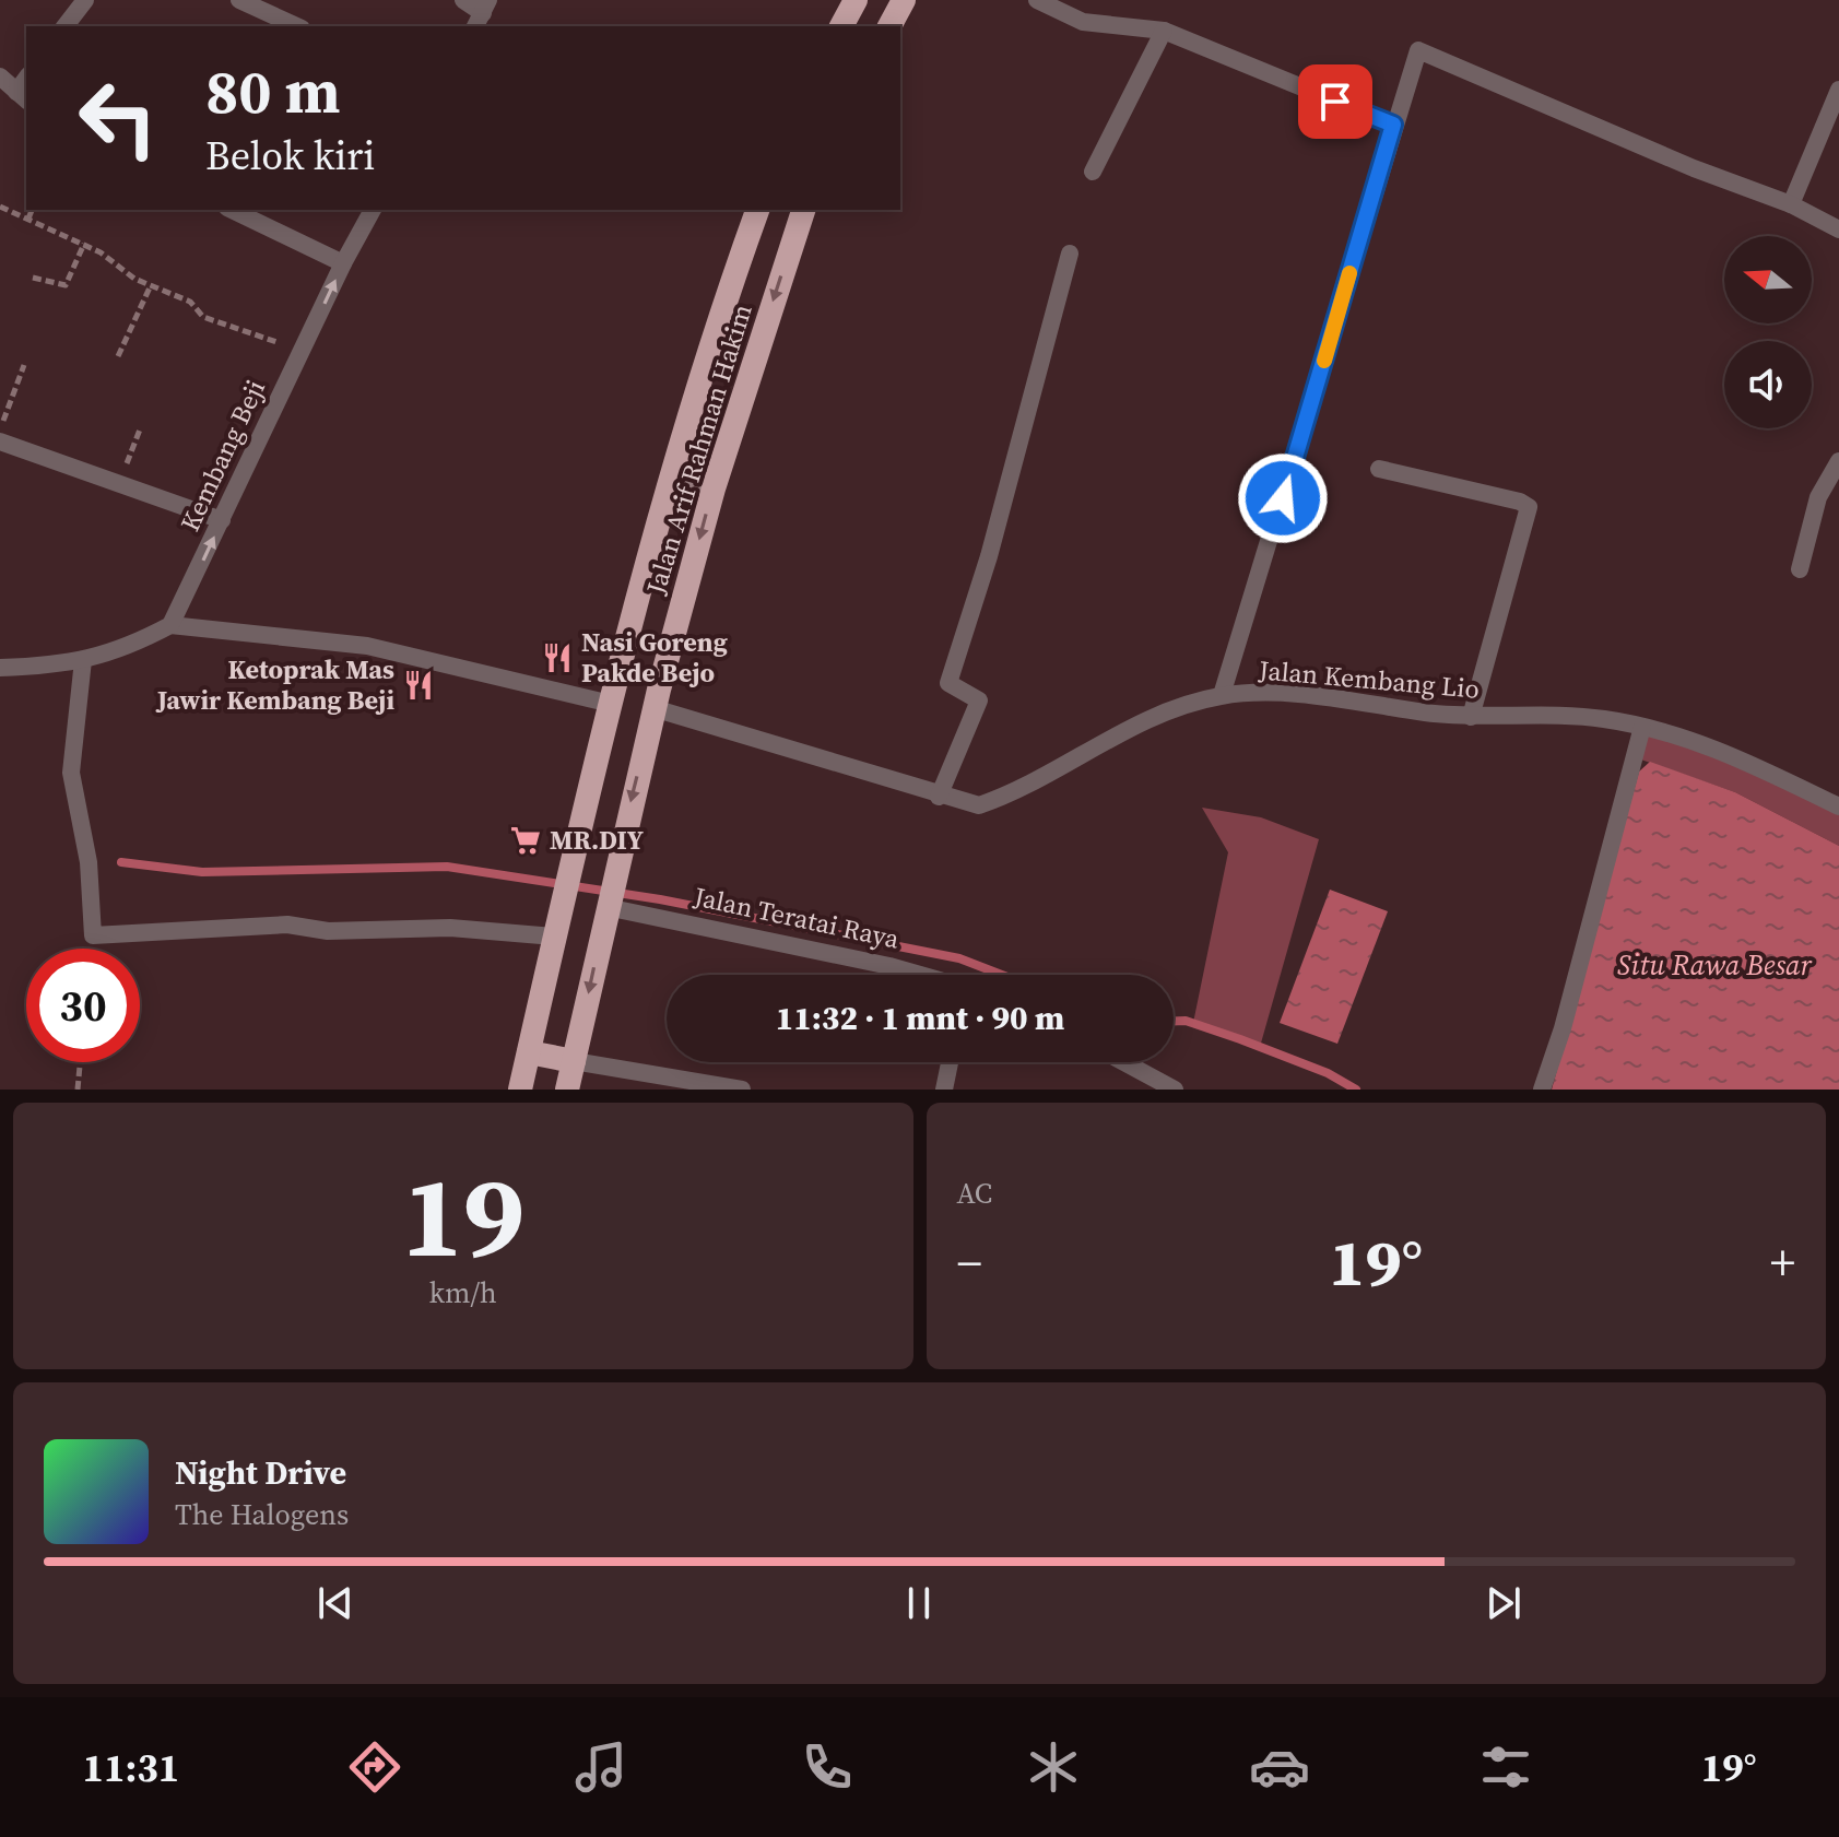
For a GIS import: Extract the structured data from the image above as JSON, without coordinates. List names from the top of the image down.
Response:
{
  "streets": {
    "highway": ["Jalan Arif Rahman Hakim"],
    "street": ["Kembang Beji", "Jalan Kembang Lio", "Jalan Teratai Raya"]
  },
  "crossings": [
    ["Jalan Arif Rahman Hakim", "Jalan Kembang Lio"]
  ],
  "one_way": ["Kembang Beji"],
  "water": ["Situ Rawa Besar"],
  "places": {
    "restaurant": ["Nasi Goreng Pakde Bejo", "Ketoprak Mas Jawir Kembang Beji"],
    "supermarket": ["MR.DIY"]
  },
  "north": "left",
  "page": {
    "turn": ["80 m", "Belok kiri"],
    "limit": "30",
    "trip": "11:32 · 1 mnt · 90 m",
    "tile": [
      ["19", "km/h"],
      "AC"
    ],
    "heat": ["−", "19°", "+"],
    "song": ["Night Drive", "The Halogens"],
    "tabs": ["11:31", "19°"]
  }
}
